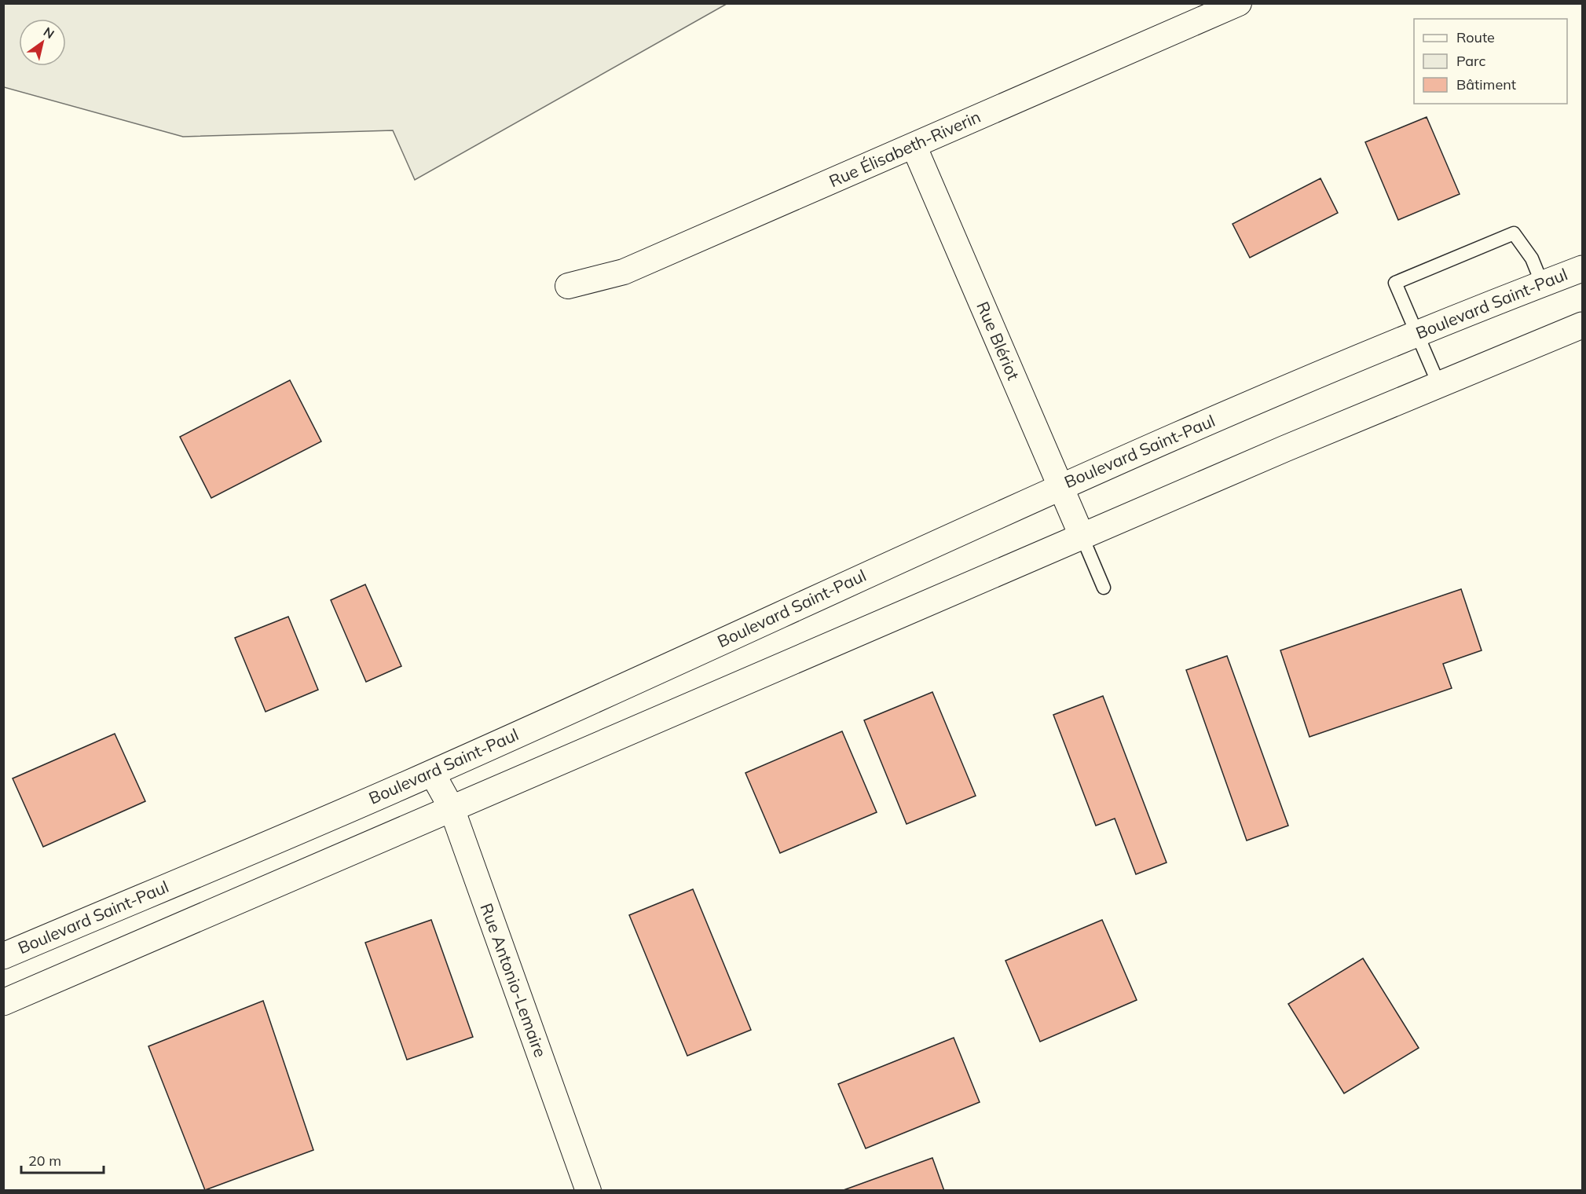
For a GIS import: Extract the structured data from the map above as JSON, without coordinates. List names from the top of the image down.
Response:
{
  "streets": {
    "main road": ["Boulevard Saint-Paul"],
    "street": ["Rue Élisabeth-Riverin", "Rue Blériot", "Rue Antonio-Lemaire"]
  },
  "crossings": [
    ["Rue Élisabeth-Riverin", "Rue Blériot"],
    ["Boulevard Saint-Paul", "Rue Blériot"],
    ["Boulevard Saint-Paul", "Rue Antonio-Lemaire"]
  ],
  "legend": ["Route", "Parc", "Bâtiment"],
  "scale_bar": "20 m",
  "north": "top right"
}
